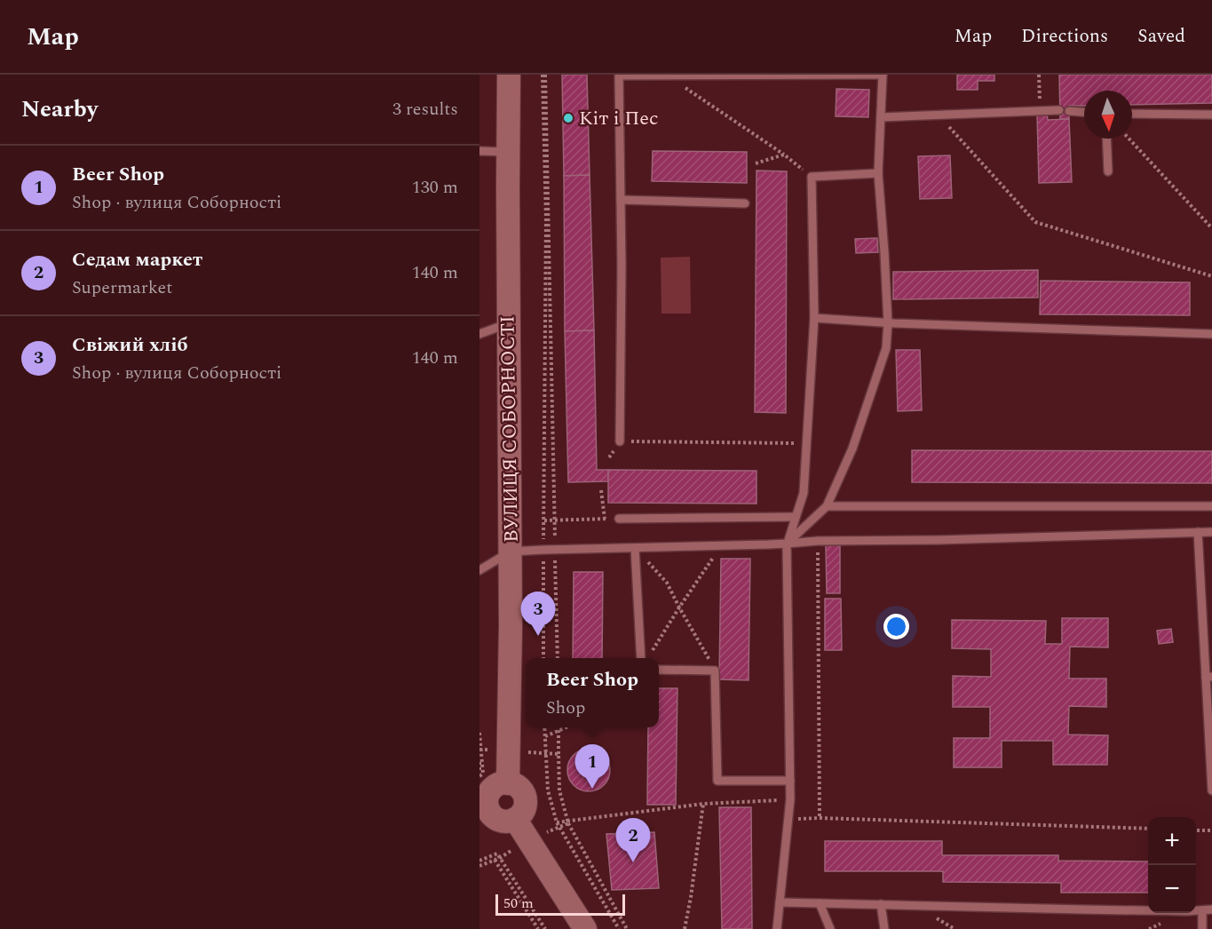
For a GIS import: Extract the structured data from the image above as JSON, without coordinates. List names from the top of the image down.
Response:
{
  "streets": {
    "street": ["ВУЛИЦЯ СОБОРНОСТІ"]
  },
  "places": ["Кіт і Пес"],
  "scale_bar": "50 m",
  "north": "bottom",
  "page": {
    "header": "Map",
    "nav": ["Map", "Directions", "Saved"],
    "heading": ["Nearby", "3 results"],
    "list": [
      {
        "mark": "1",
        "name": "Beer Shop",
        "note": "Shop · вулиця Соборності",
        "value": "130 m"
      },
      {
        "mark": "2",
        "name": "Седам маркет",
        "note": "Supermarket",
        "value": "140 m"
      },
      {
        "mark": "3",
        "name": "Свіжий хліб",
        "note": "Shop · вулиця Соборності",
        "value": "140 m"
      }
    ],
    "pins": ["3", "1", "2"],
    "popup": ["Beer Shop", "Shop"],
    "map_buttons": ["+", "−"],
    "scale": "50 m"
  }
}
